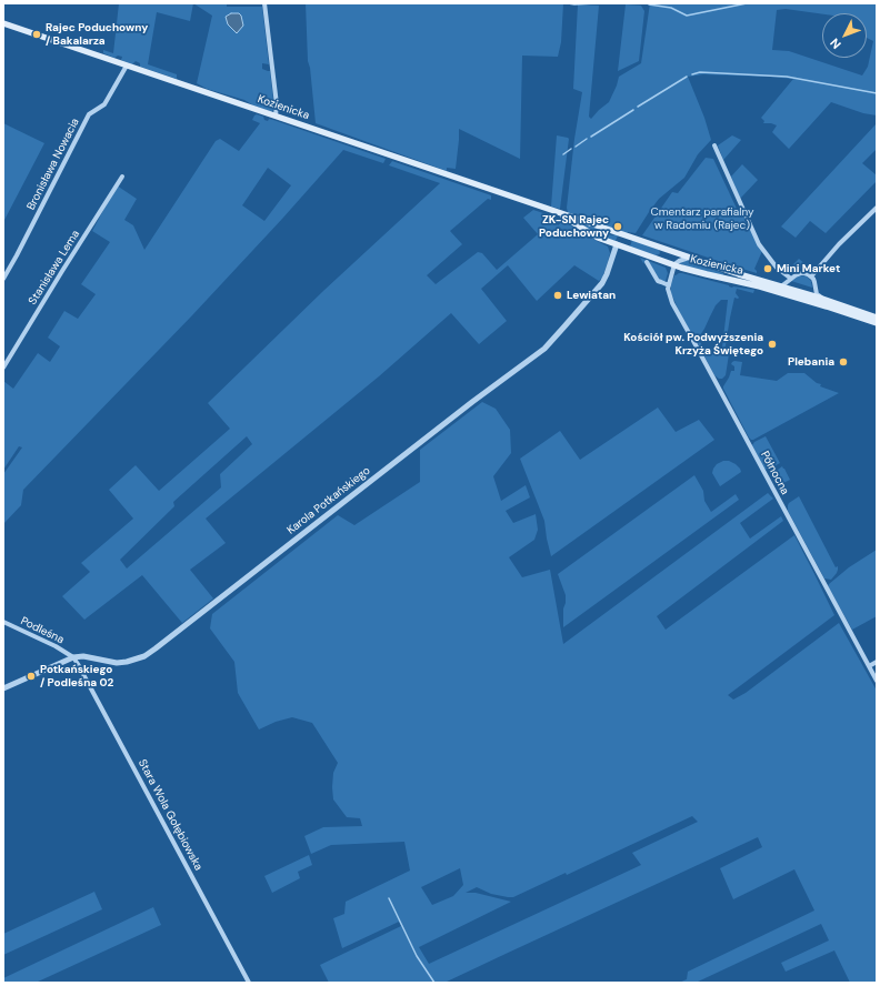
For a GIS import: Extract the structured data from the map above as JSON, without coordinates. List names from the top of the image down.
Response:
{
  "streets": {
    "main road": ["Kozienicka"],
    "street": [
      "Bronisława Nowacia",
      "Stanisława Lema",
      "Północna",
      "Karola Potkańskiego",
      "Podleśna",
      "Stara Wola Gołębiowska"
    ]
  },
  "crossings": [
    ["Kozienicka", "Bronisława Nowacia"],
    ["Kozienicka", "Północna"],
    ["Kozienicka", "Karola Potkańskiego"],
    ["Karola Potkańskiego", "Podleśna"],
    ["Karola Potkańskiego", "Stara Wola Gołębiowska"],
    ["Podleśna", "Stara Wola Gołębiowska"]
  ],
  "parks": ["Cmentarz parafialny w Radomiu (Rajec)"],
  "places": [
    "Rajec Poduchowny / Bakalarza",
    "ZK-SN Rajec Poduchowny",
    "Mini Market",
    "Lewiatan",
    "Kościół pw. Podwyższenia Krzyża Świętego",
    "Plebania",
    "Potkańskiego / Podleśna 02"
  ],
  "north": "bottom left"
}
